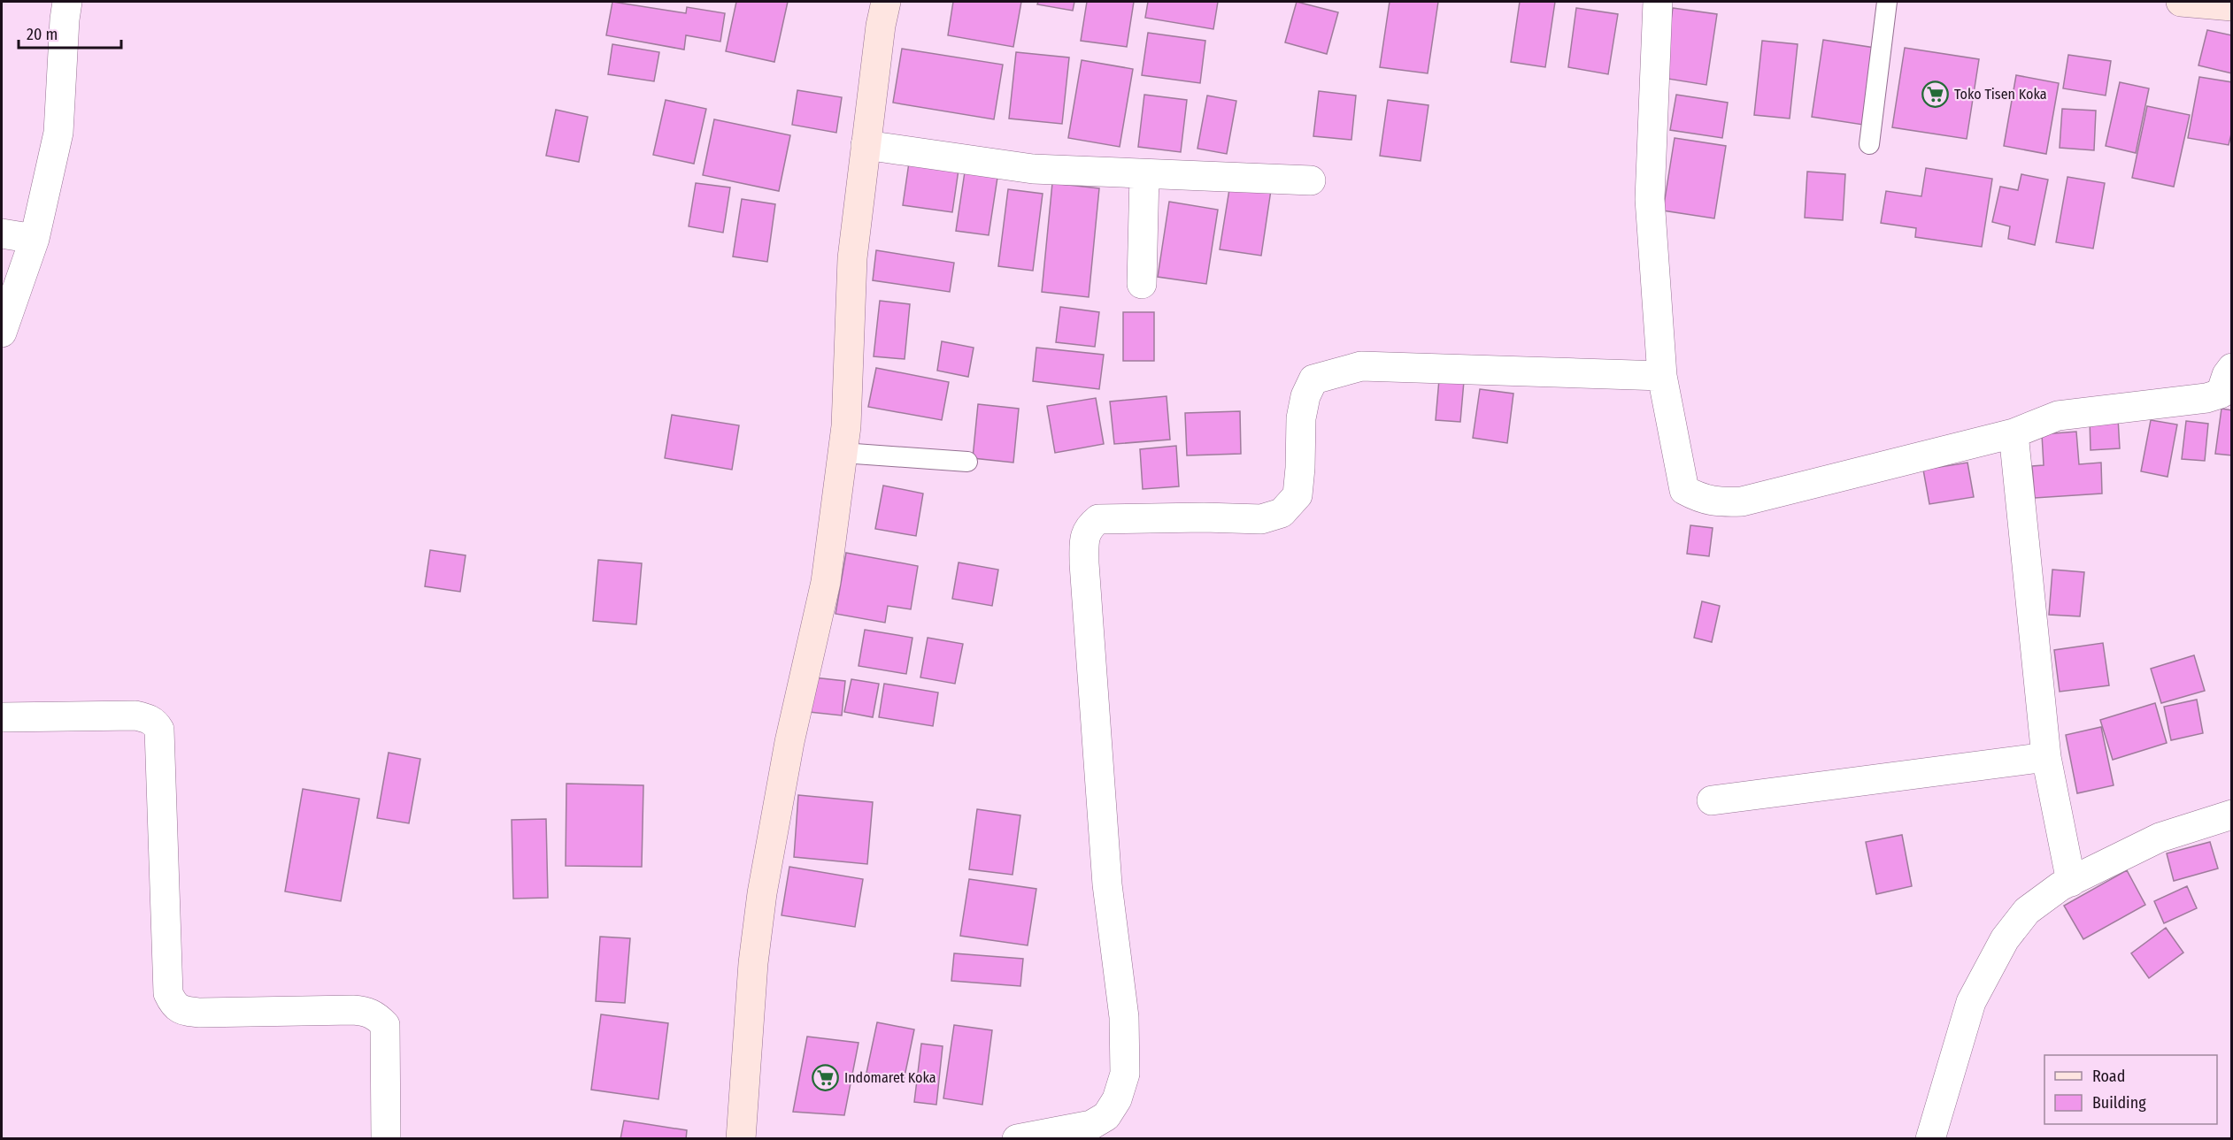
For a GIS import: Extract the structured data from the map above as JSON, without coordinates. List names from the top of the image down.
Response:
{
  "places": {
    "supermarket": ["Toko Tisen Koka", "Indomaret Koka"]
  },
  "legend": ["Road", "Building"],
  "scale_bar": "20 m"
}
